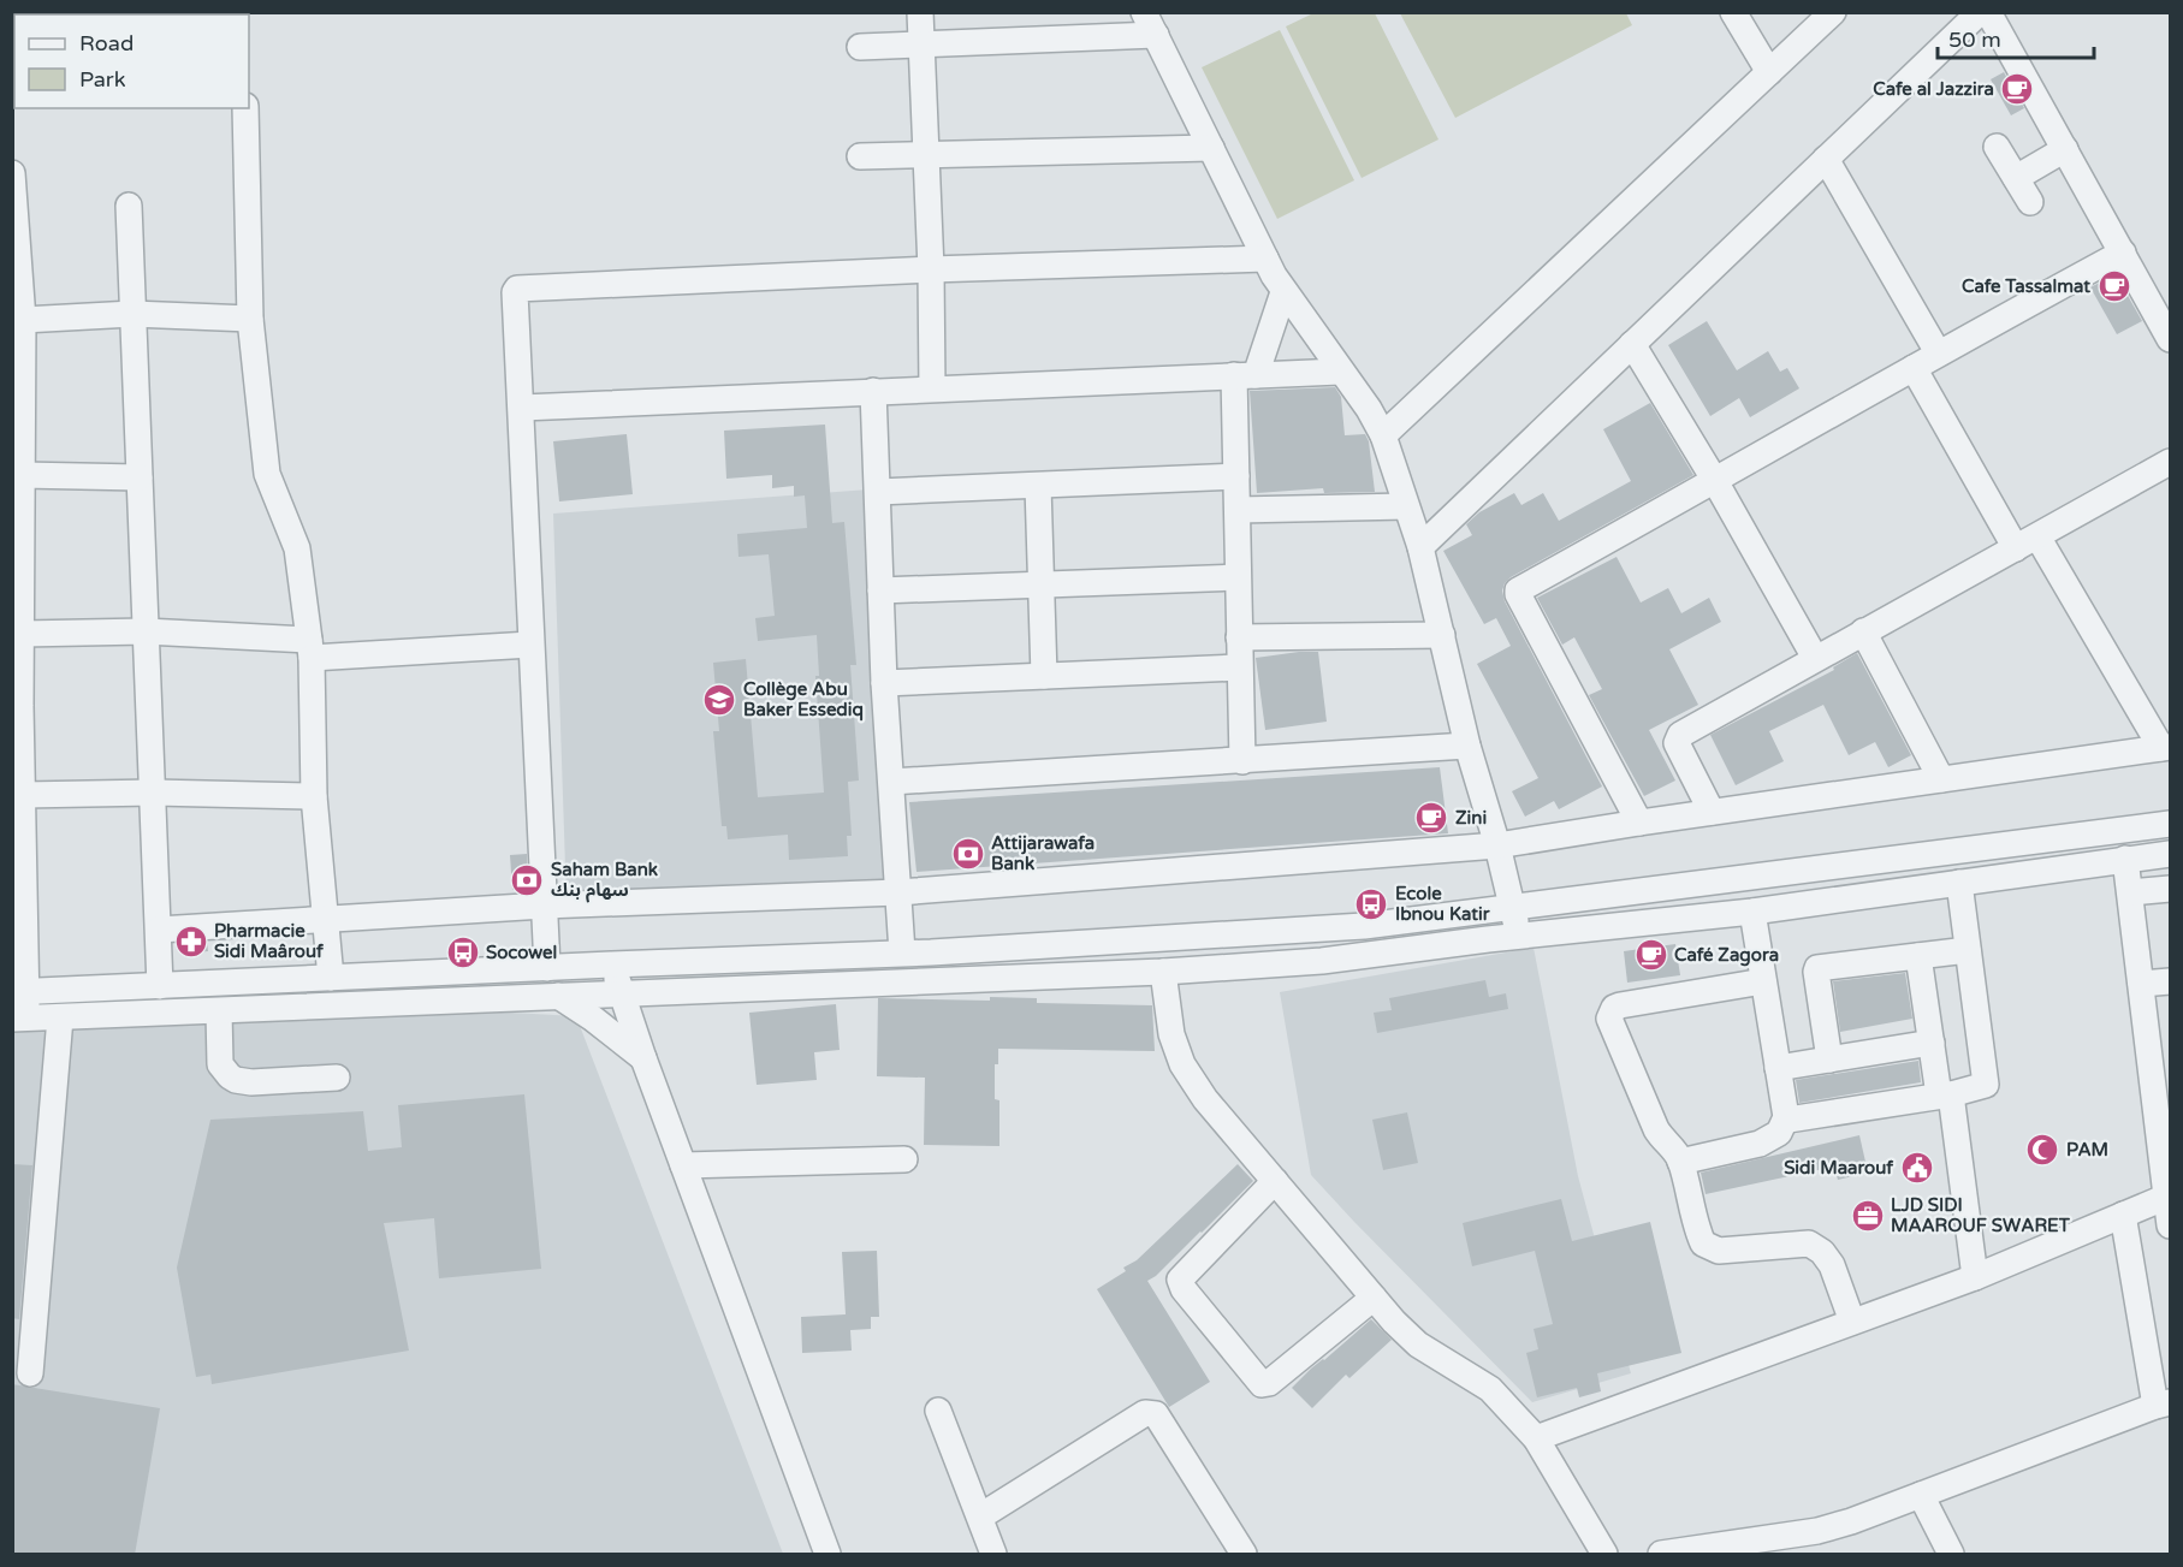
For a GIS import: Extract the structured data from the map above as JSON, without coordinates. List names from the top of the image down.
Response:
{
  "places": {
    "cafe": [
      "Cafe al Jazzira",
      "Cafe Tassalmat",
      "Zini",
      "Café Zagora"
    ],
    "school or university": ["Collège Abu Baker Essediq"],
    "bank": ["Attijarawafa Bank", "Saham Bank سهام بنك"],
    "bus stop": ["Ecole Ibnou Katir", "Socowel"],
    "pharmacy": ["Pharmacie Sidi Maârouf"],
    "mosque": ["PAM"],
    "public building": ["Sidi Maarouf"],
    "office": ["LJD SIDI MAAROUF SWARET"]
  },
  "legend": ["Road", "Park"],
  "scale_bar": "50 m"
}
